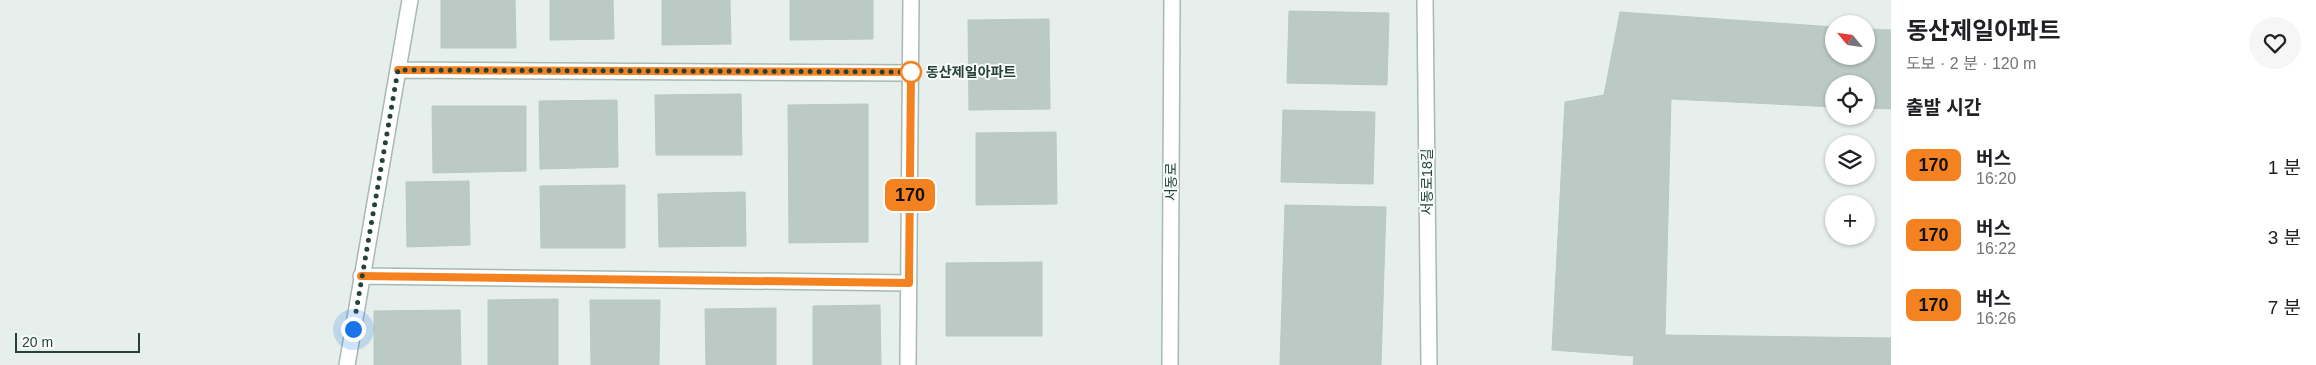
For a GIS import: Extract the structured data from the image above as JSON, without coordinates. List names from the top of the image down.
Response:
{
  "streets": {
    "street": ["서동로", "서동로18길"]
  },
  "places": ["동산제일아파트"],
  "lines": ["bus line 170"],
  "scale_bar": "20 m",
  "north": "top left",
  "page": {
    "on_map": "170",
    "heading": [
      ["동산제일아파트", "도보 · 2 분 · 120 m"],
      "출발 시간"
    ],
    "map_buttons": "+",
    "list": [
      {
        "mark": "170",
        "name": "버스",
        "note": "16:20",
        "value": "1 분"
      },
      {
        "mark": "170",
        "name": "버스",
        "note": "16:22",
        "value": "3 분"
      },
      {
        "mark": "170",
        "name": "버스",
        "note": "16:26",
        "value": "7 분"
      }
    ],
    "scale": "20 m"
  }
}
